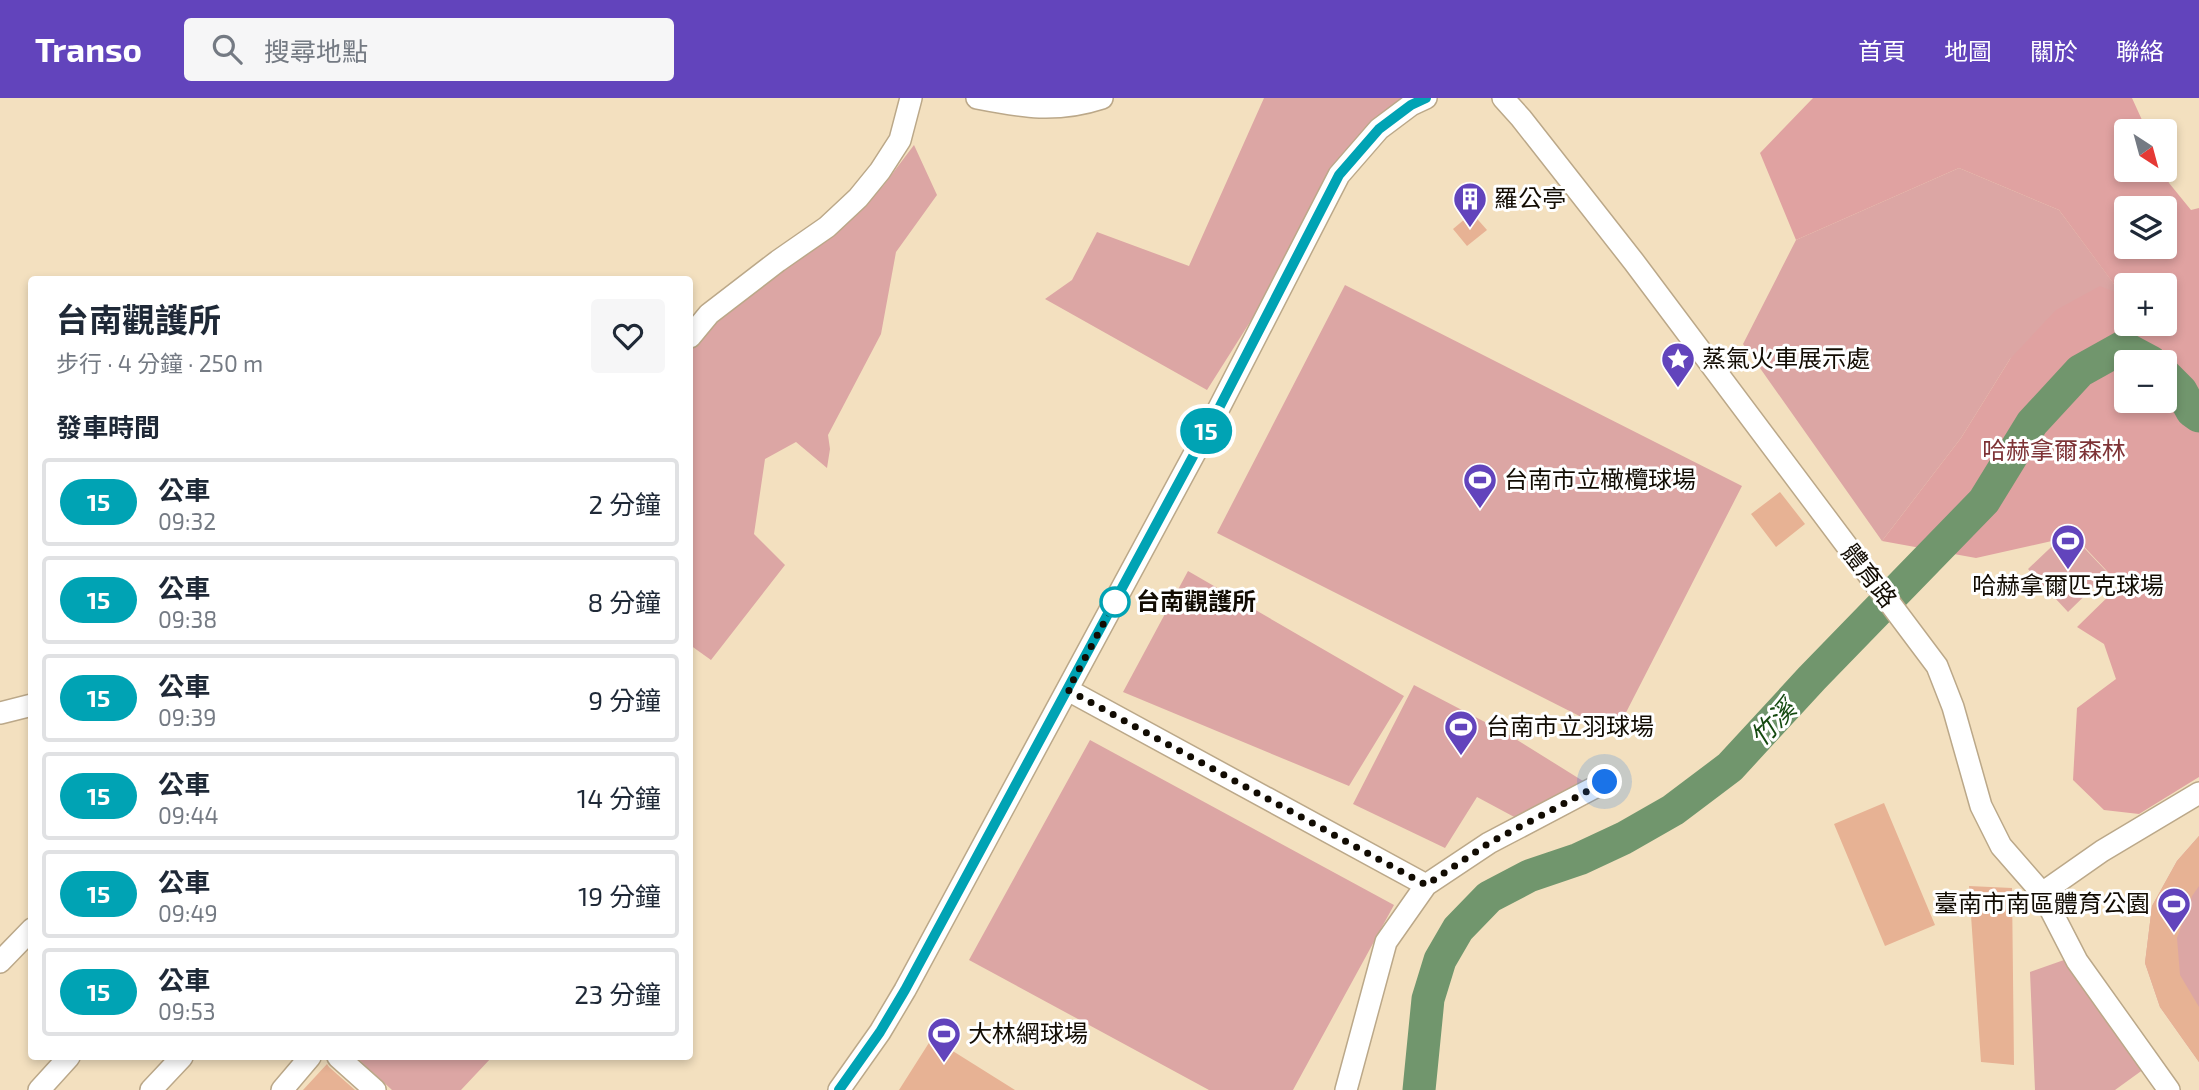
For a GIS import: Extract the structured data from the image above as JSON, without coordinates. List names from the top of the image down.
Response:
{
  "streets": {
    "street": ["體育路"]
  },
  "water": ["竹溪"],
  "parks": ["哈赫拿爾森林"],
  "places": {
    "building": ["羅公亭"],
    "place": ["蒸氣火車展示處"],
    "sports": [
      "台南市立橄欖球場",
      "哈赫拿爾匹克球場",
      "台南市立羽球場",
      "臺南市南區體育公園",
      "大林網球場"
    ],
    "other": ["台南觀護所"]
  },
  "lines": ["bus line 15"],
  "north": "bottom right",
  "page": {
    "header": "Transo",
    "search": "搜尋地點",
    "nav": [
      "首頁",
      "地圖",
      "關於",
      "聯絡"
    ],
    "on_map": "15",
    "map_buttons": ["+", "−"],
    "heading": [
      ["台南觀護所", "步行 · 4 分鐘 · 250 m"],
      "發車時間"
    ],
    "list": [
      {
        "mark": "15",
        "name": "公車",
        "note": "09:32",
        "value": "2 分鐘"
      },
      {
        "mark": "15",
        "name": "公車",
        "note": "09:38",
        "value": "8 分鐘"
      },
      {
        "mark": "15",
        "name": "公車",
        "note": "09:39",
        "value": "9 分鐘"
      },
      {
        "mark": "15",
        "name": "公車",
        "note": "09:44",
        "value": "14 分鐘"
      },
      {
        "mark": "15",
        "name": "公車",
        "note": "09:49",
        "value": "19 分鐘"
      },
      {
        "mark": "15",
        "name": "公車",
        "note": "09:53",
        "value": "23 分鐘"
      }
    ]
  }
}
